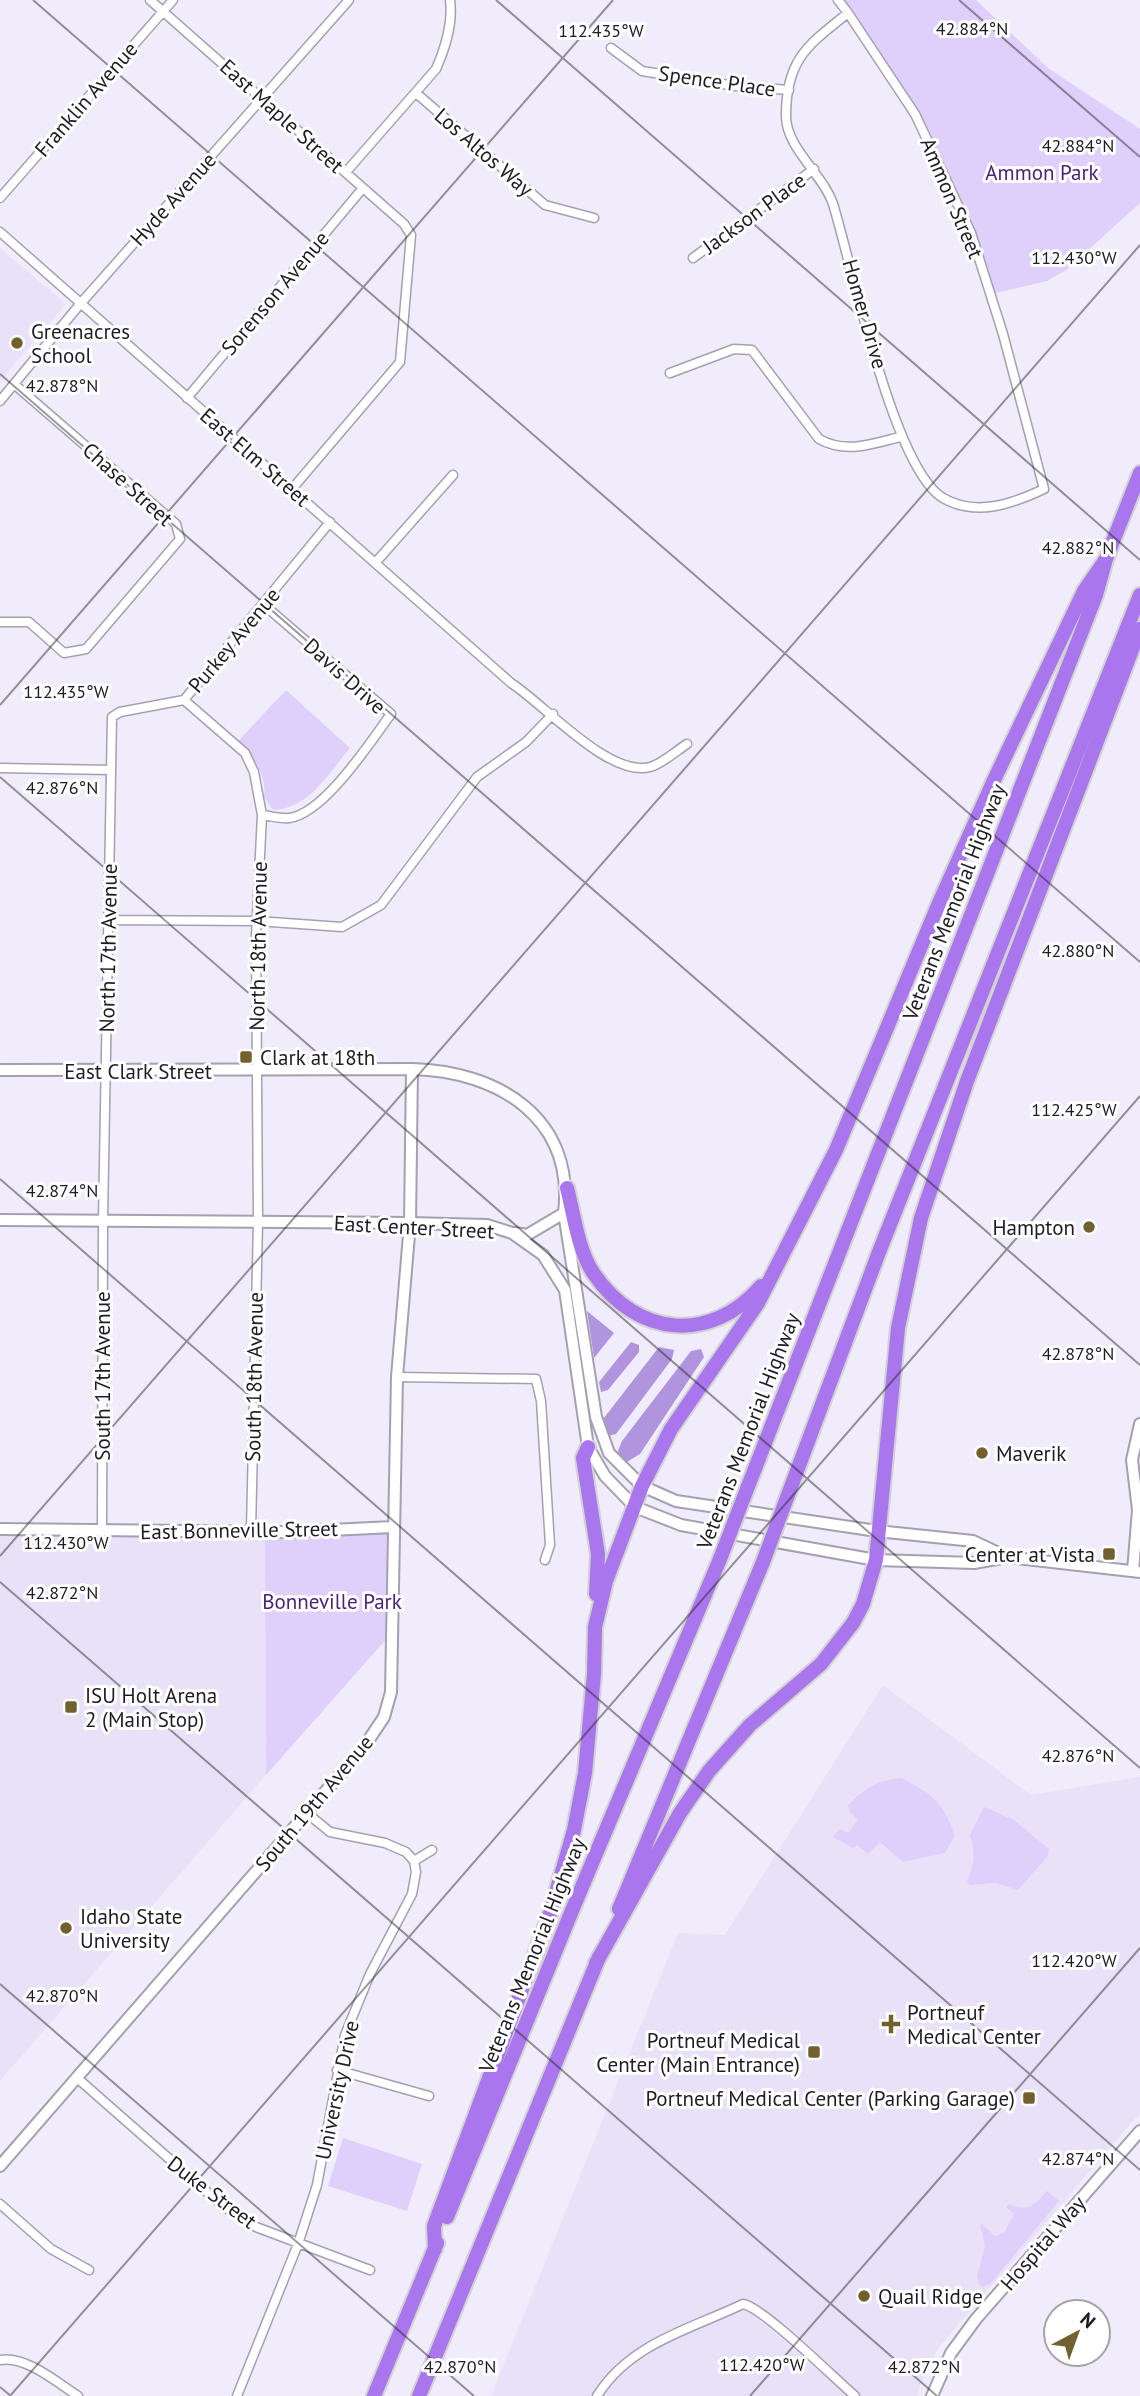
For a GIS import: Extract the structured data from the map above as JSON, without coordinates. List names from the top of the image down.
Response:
{
  "streets": {
    "highway": ["Veterans Memorial Highway"],
    "main road": [
      "East Clark Street",
      "East Center Street",
      "East Bonneville Street",
      "South 19th Avenue",
      "Hospital Way"
    ],
    "street": [
      "Spence Place",
      "Franklin Avenue",
      "East Maple Street",
      "Los Altos Way",
      "Ammon Street",
      "Hyde Avenue",
      "Jackson Place",
      "Sorenson Avenue",
      "Homer Drive",
      "East Elm Street",
      "Chase Street",
      "Purkey Avenue",
      "Davis Drive",
      "North 18th Avenue",
      "North 17th Avenue",
      "South 17th Avenue",
      "South 18th Avenue",
      "University Drive",
      "Duke Street"
    ]
  },
  "crossings": [
    ["Spence Place", "Homer Drive"],
    ["Franklin Avenue", "East Maple Street"],
    ["East Maple Street", "Hyde Avenue"],
    ["East Maple Street", "Sorenson Avenue"],
    ["East Maple Street", "East Elm Street"],
    ["Ammon Street", "Homer Drive"],
    ["Hyde Avenue", "East Elm Street"],
    ["Hyde Avenue", "Chase Street"],
    ["Jackson Place", "Homer Drive"],
    ["Sorenson Avenue", "East Elm Street"],
    ["East Elm Street", "Purkey Avenue"],
    ["Purkey Avenue", "Davis Drive"],
    ["Purkey Avenue", "North 18th Avenue"],
    ["Purkey Avenue", "North 17th Avenue"],
    ["Davis Drive", "North 18th Avenue"],
    ["North 18th Avenue", "East Clark Street"],
    ["North 18th Avenue", "East Center Street"],
    ["North 18th Avenue", "South 18th Avenue"],
    ["North 17th Avenue", "East Clark Street"],
    ["North 17th Avenue", "East Center Street"],
    ["North 17th Avenue", "South 17th Avenue"],
    ["East Clark Street", "East Center Street"],
    ["East Clark Street", "South 19th Avenue"],
    ["East Center Street", "South 17th Avenue"],
    ["East Center Street", "South 18th Avenue"],
    ["East Center Street", "South 19th Avenue"],
    ["South 17th Avenue", "East Bonneville Street"],
    ["South 18th Avenue", "East Bonneville Street"],
    ["East Bonneville Street", "South 19th Avenue"],
    ["South 19th Avenue", "Duke Street"],
    ["University Drive", "Duke Street"]
  ],
  "parks": ["Ammon Park", "Bonneville Park"],
  "places": {
    "other": [
      "Greenacres School",
      "Hampton",
      "Maverik",
      "Idaho State University",
      "Quail Ridge"
    ],
    "transit": [
      "Clark at 18th",
      "Center at Vista",
      "ISU Holt Arena 2 (Main Stop)",
      "Portneuf Medical Center (Main Entrance)",
      "Portneuf Medical Center (Parking Garage)"
    ],
    "health": ["Portneuf Medical Center"]
  },
  "north": "top right",
  "coordinates": [
    "42.884°N",
    "112.435°W",
    "112.430°W",
    "42.878°N",
    "42.882°N",
    "42.876°N",
    "42.880°N",
    "112.425°W",
    "42.874°N",
    "42.872°N",
    "112.420°W",
    "42.870°N"
  ]
}
